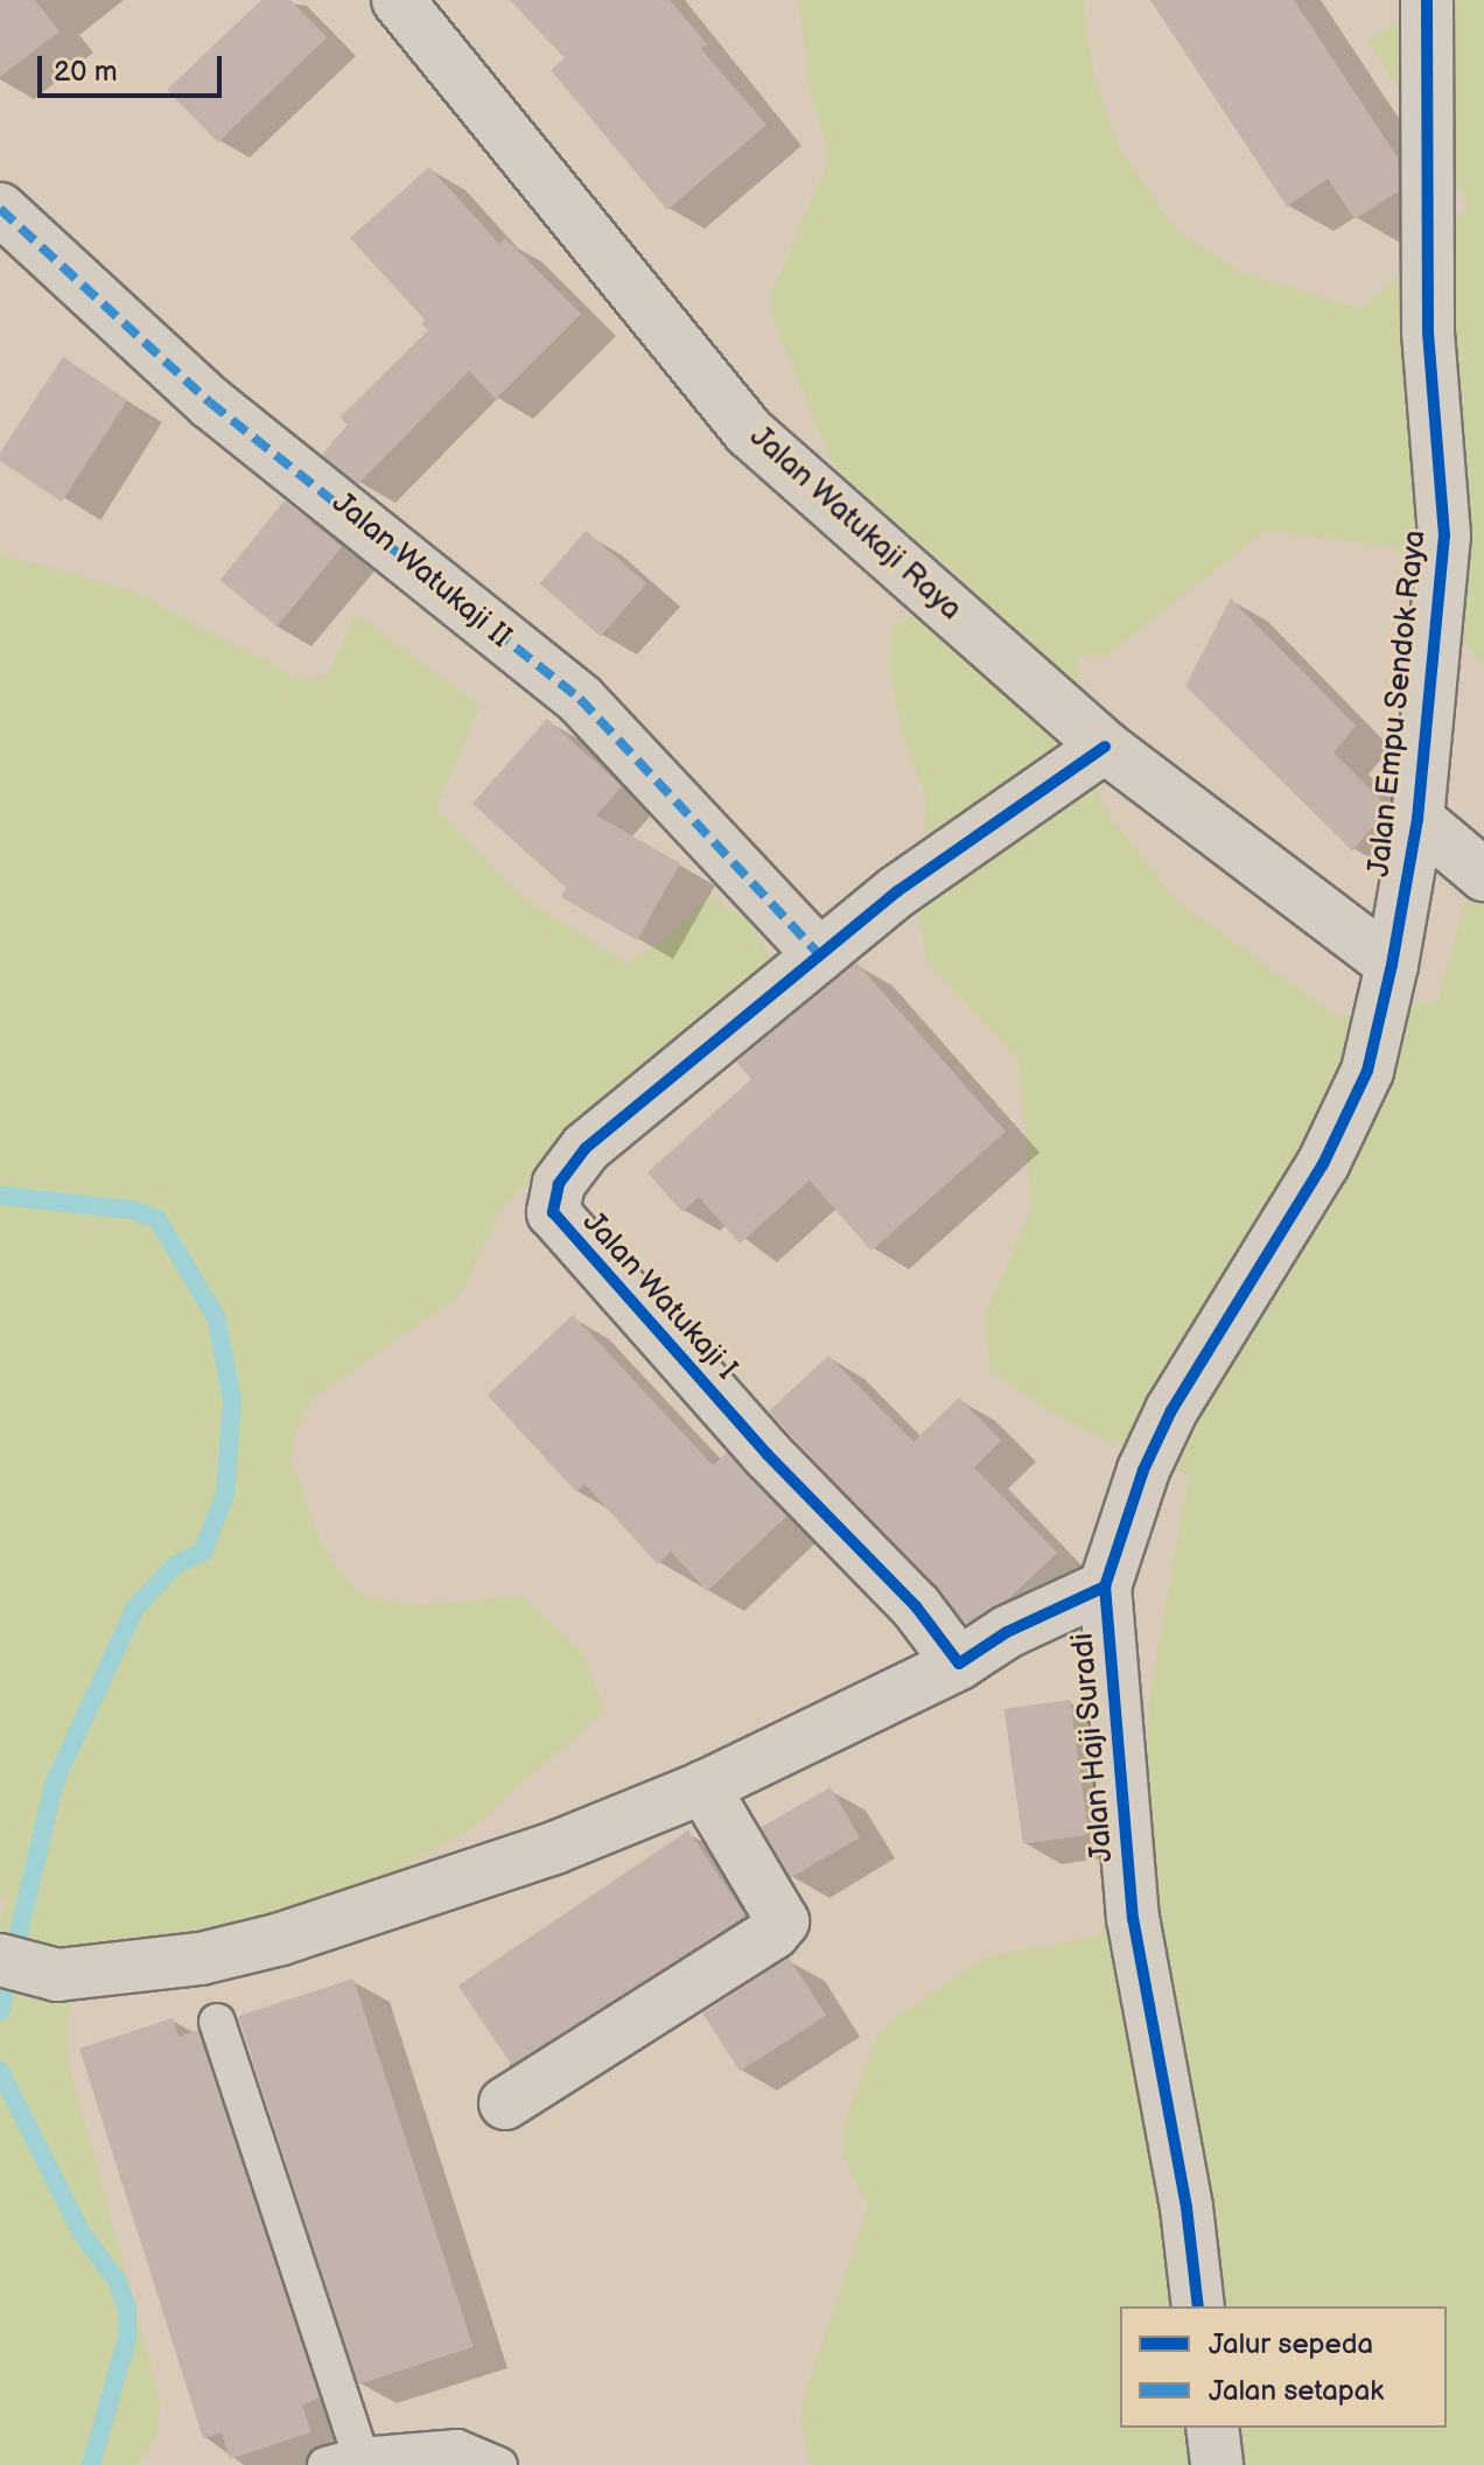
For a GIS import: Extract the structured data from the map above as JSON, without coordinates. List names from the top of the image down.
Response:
{
  "streets": {
    "street": [
      "Jalan Watukaji Raya",
      "Jalan Watukaji II",
      "Jalan Empu Sendok Raya",
      "Jalan Watukaji I",
      "Jalan Haji Suradi"
    ]
  },
  "crossings": [
    ["Jalan Watukaji Raya", "Jalan Empu Sendok Raya"],
    ["Jalan Watukaji Raya", "Jalan Watukaji I"],
    ["Jalan Watukaji Raya", "Jalan Haji Suradi"],
    ["Jalan Watukaji II", "Jalan Watukaji I"],
    ["Jalan Empu Sendok Raya", "Jalan Haji Suradi"]
  ],
  "legend": ["Jalur sepeda", "Jalan setapak"],
  "scale_bar": "20 m"
}
